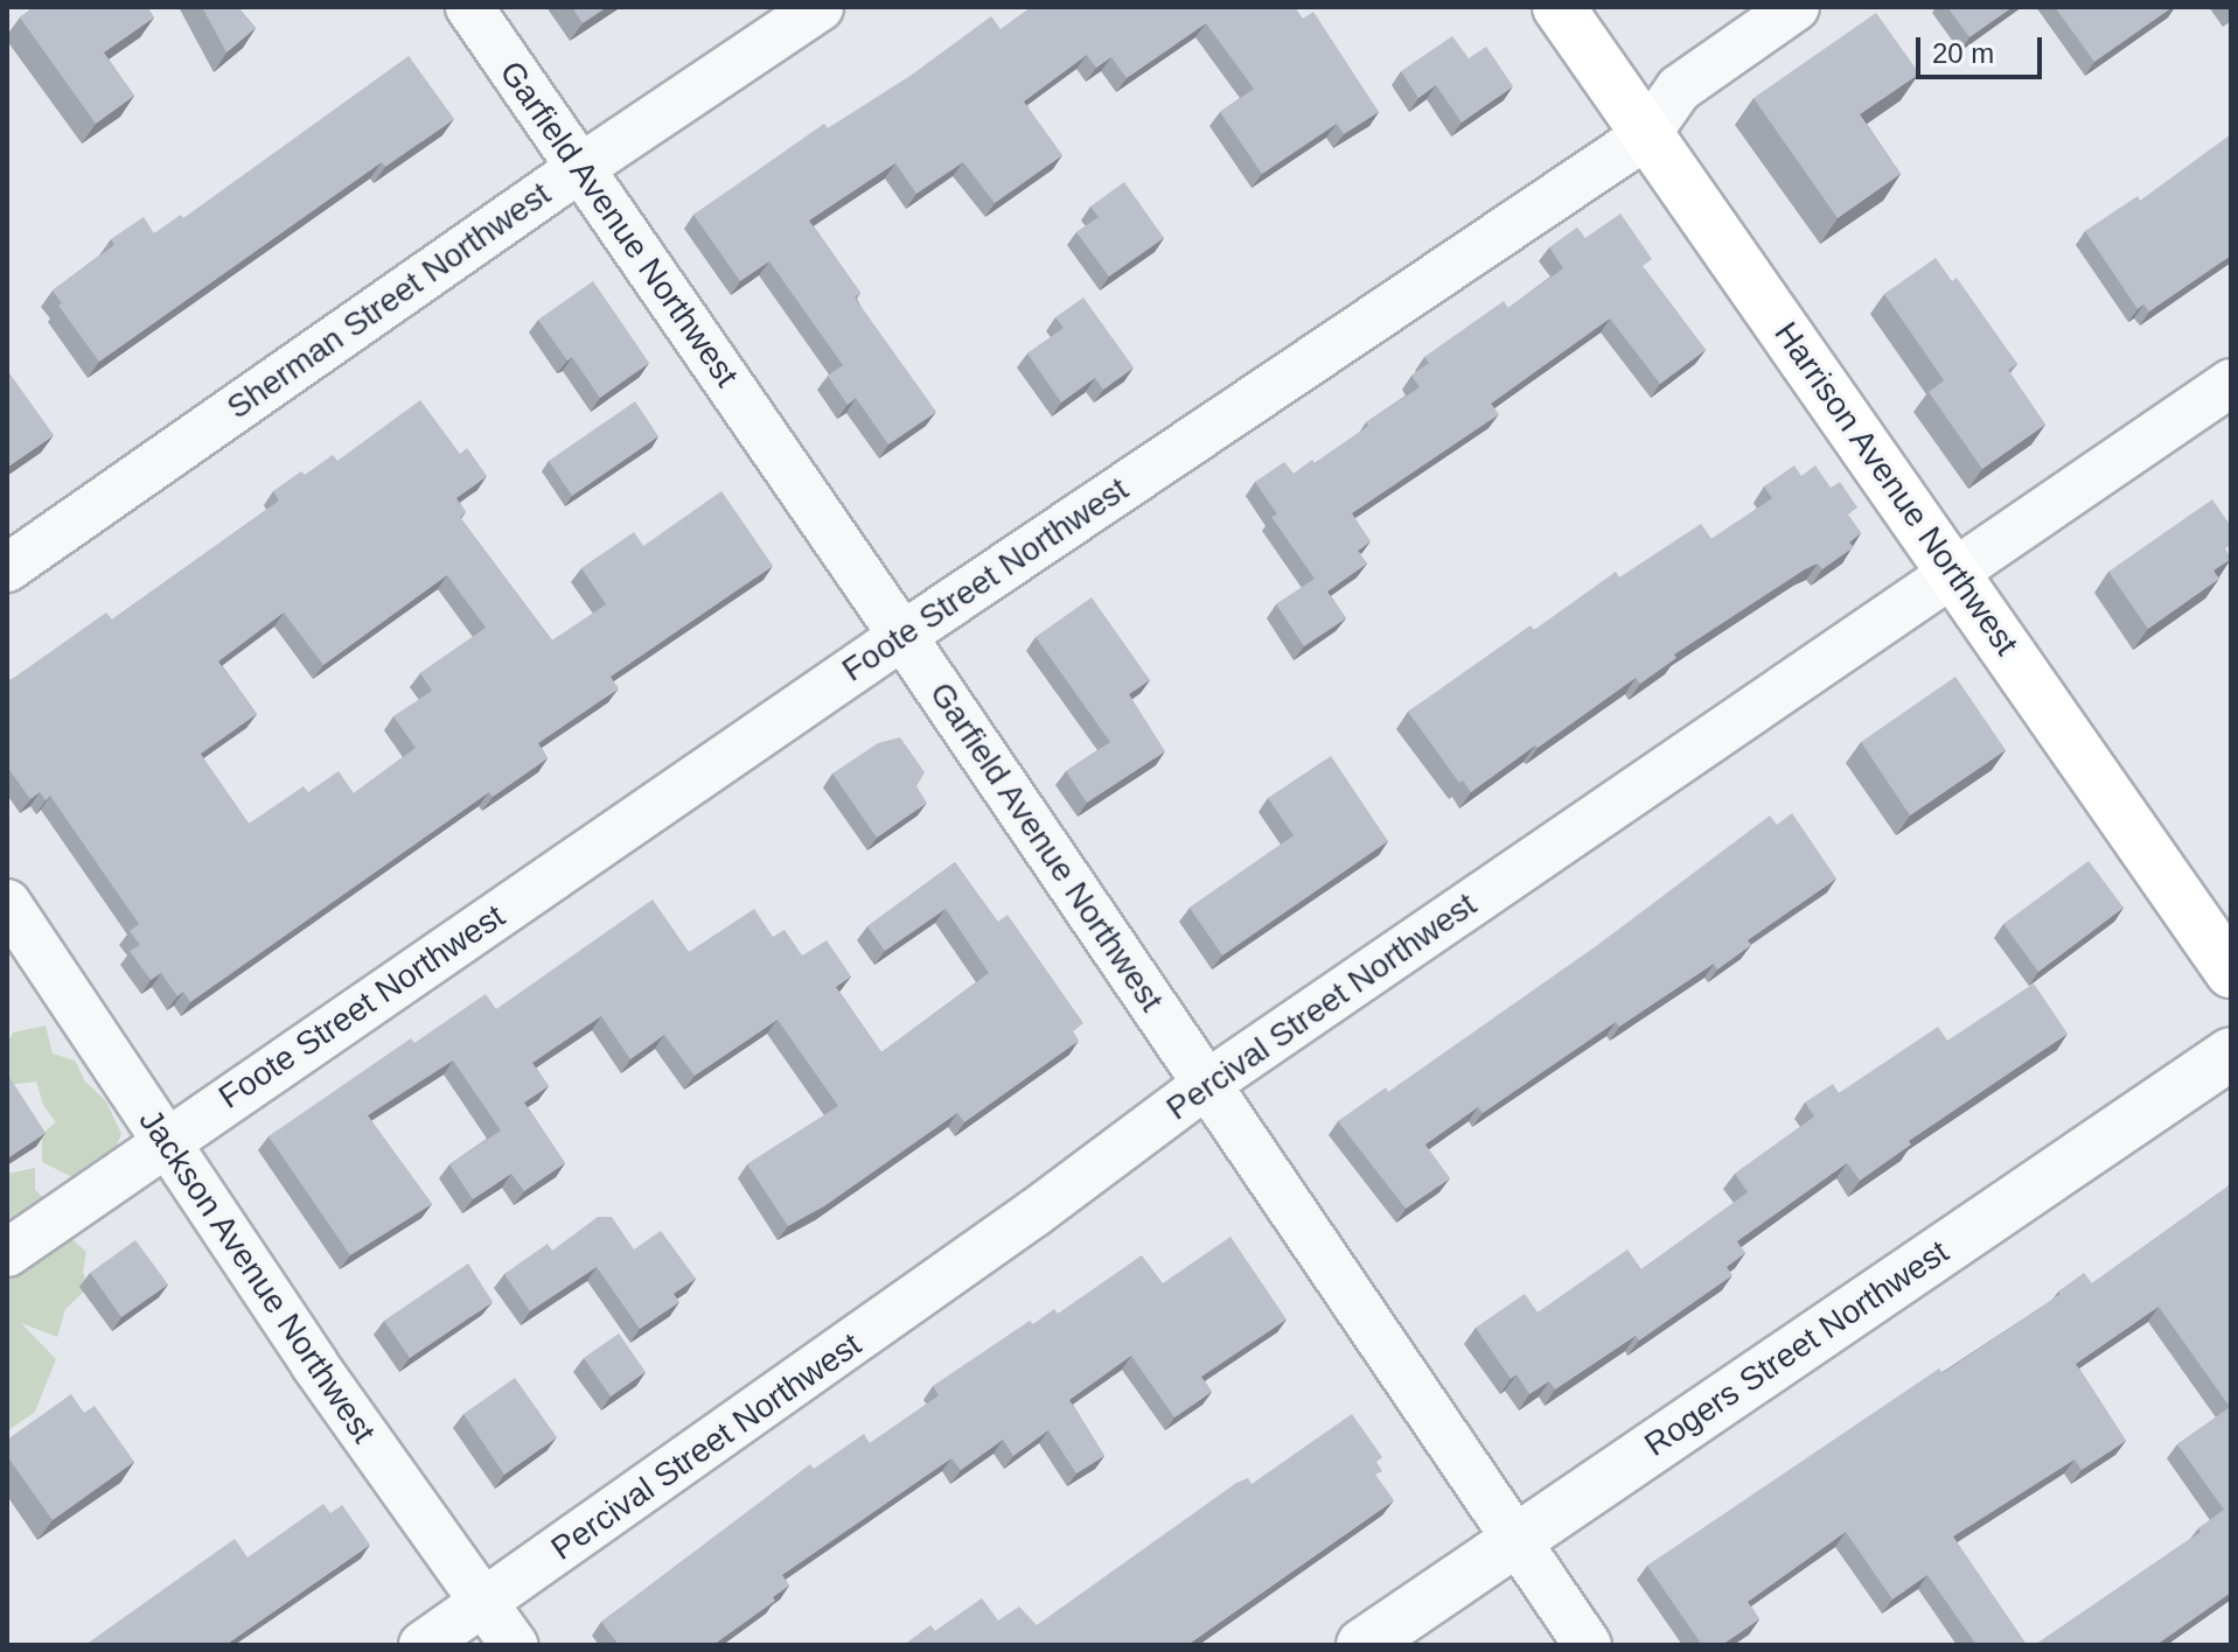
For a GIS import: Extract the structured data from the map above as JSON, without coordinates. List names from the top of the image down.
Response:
{
  "streets": {
    "main road": ["Harrison Avenue Northwest"],
    "street": [
      "Garfield Avenue Northwest",
      "Sherman Street Northwest",
      "Foote Street Northwest",
      "Percival Street Northwest",
      "Jackson Avenue Northwest",
      "Rogers Street Northwest"
    ]
  },
  "crossings": [
    ["Garfield Avenue Northwest", "Sherman Street Northwest"],
    ["Garfield Avenue Northwest", "Foote Street Northwest"],
    ["Garfield Avenue Northwest", "Percival Street Northwest"],
    ["Garfield Avenue Northwest", "Rogers Street Northwest"],
    ["Harrison Avenue Northwest", "Foote Street Northwest"],
    ["Harrison Avenue Northwest", "Percival Street Northwest"],
    ["Foote Street Northwest", "Jackson Avenue Northwest"],
    ["Percival Street Northwest", "Jackson Avenue Northwest"]
  ],
  "scale_bar": "20 m"
}
